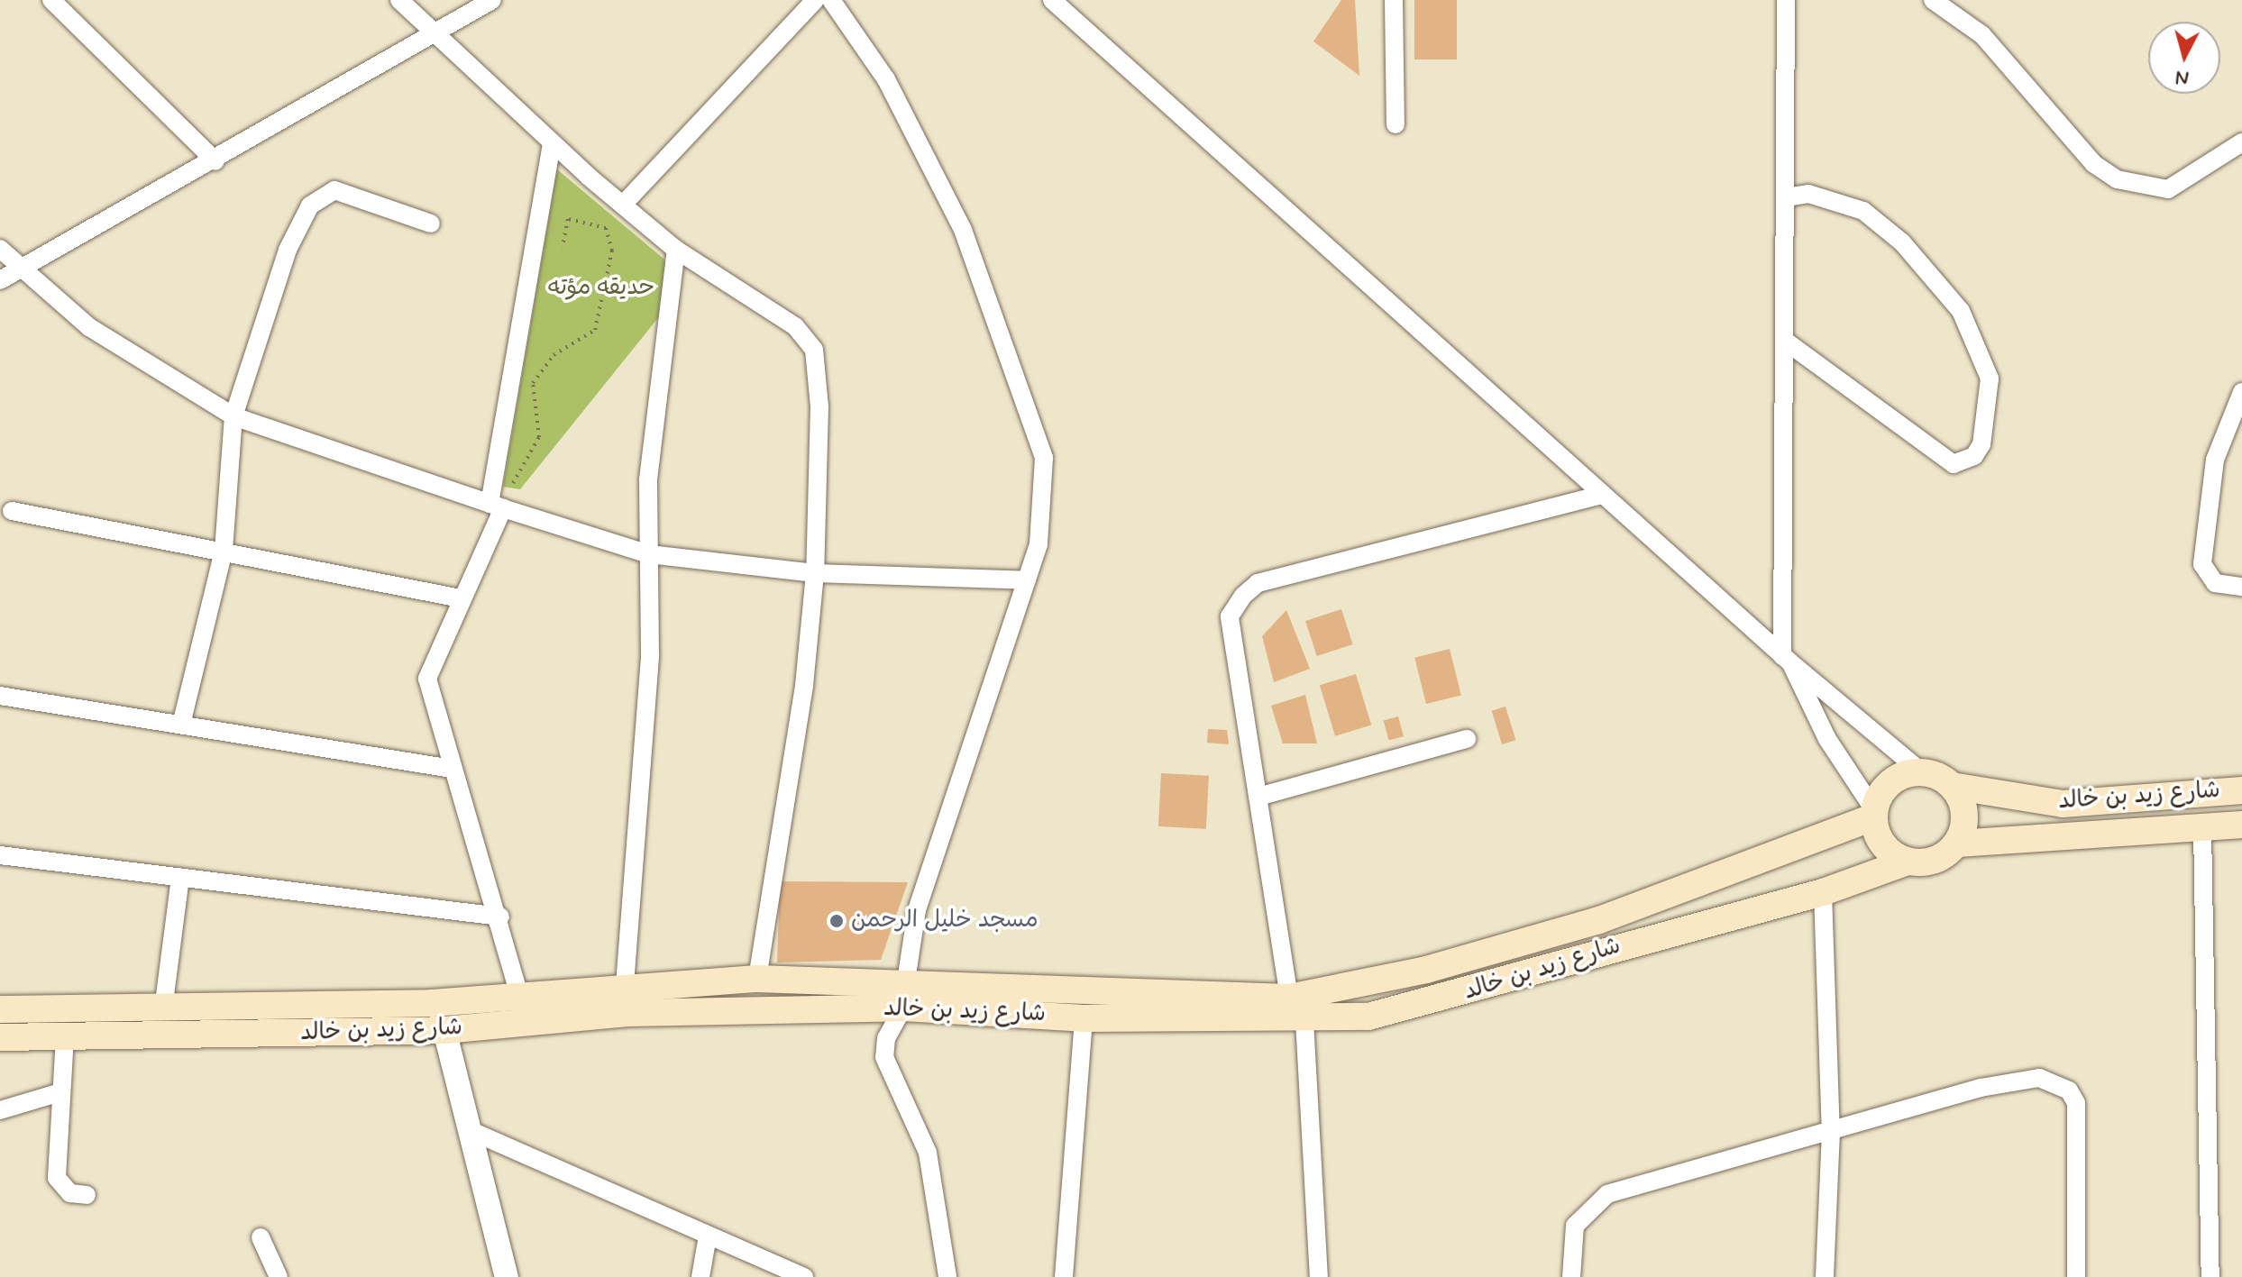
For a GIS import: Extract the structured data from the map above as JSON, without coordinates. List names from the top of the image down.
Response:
{
  "streets": {
    "main road": ["شارع زيد بن خالد"]
  },
  "parks": ["حديقه مؤته"],
  "places": ["مسجد خليل الرحمن"],
  "north": "bottom"
}
